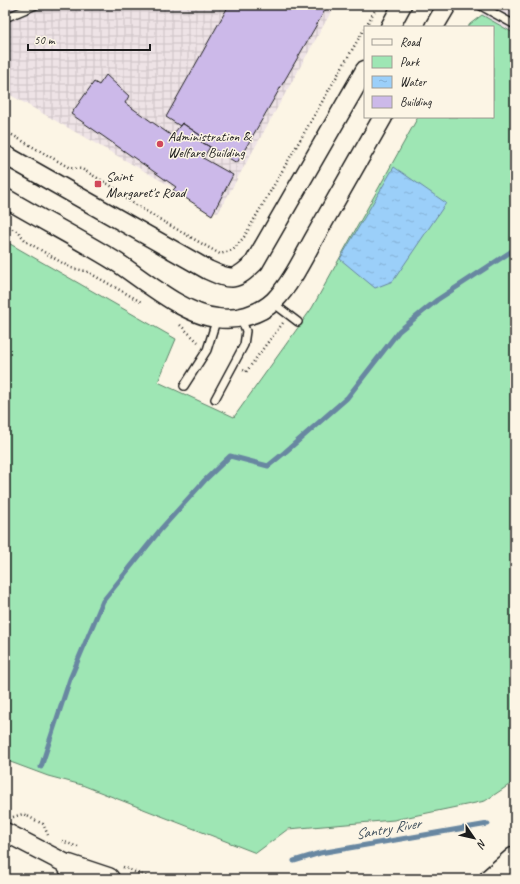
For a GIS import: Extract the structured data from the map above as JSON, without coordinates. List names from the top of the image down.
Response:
{
  "water": ["Santry River"],
  "places": {
    "other": ["Administration & Welfare Building"],
    "transit": ["Saint Margaret's Road"]
  },
  "legend": [
    "Road",
    "Park",
    "Water",
    "Building"
  ],
  "scale_bar": "50 m",
  "north": "bottom right"
}
